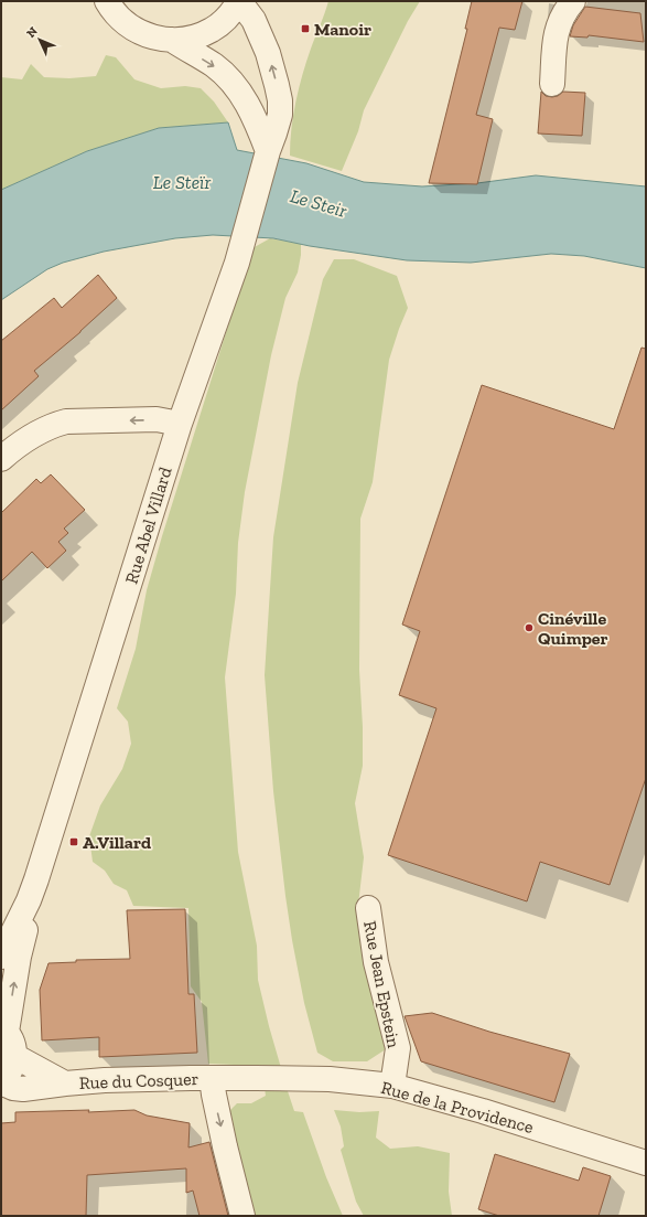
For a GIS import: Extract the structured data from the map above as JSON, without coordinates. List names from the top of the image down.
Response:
{
  "streets": {
    "street": [
      "Rue Abel Villard",
      "Rue Jean Epstein",
      "Rue du Cosquer",
      "Rue de la Providence"
    ]
  },
  "crossings": [
    ["Rue Jean Epstein", "Rue de la Providence"],
    ["Rue du Cosquer", "Rue de la Providence"]
  ],
  "water": ["Le Steïr", "Le Steir"],
  "places": {
    "transit": ["Manoir", "A.Villard"],
    "other": ["Cinéville Quimper"]
  },
  "north": "top left"
}
